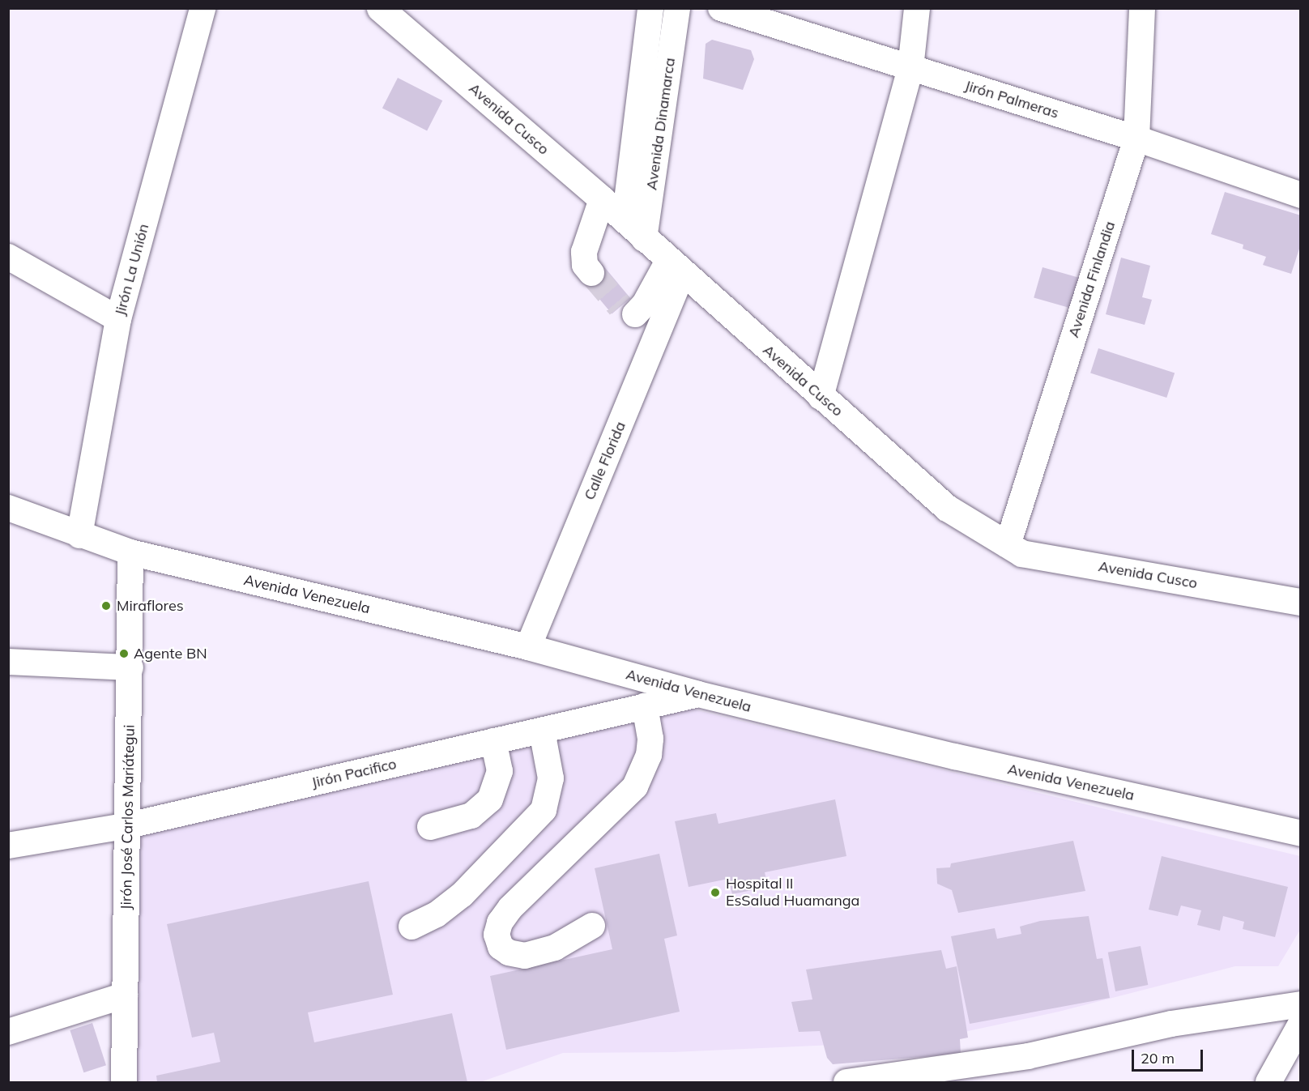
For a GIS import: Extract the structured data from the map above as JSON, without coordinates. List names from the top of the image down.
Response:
{
  "streets": {
    "highway": ["Avenida Cusco"],
    "street": [
      "Jirón Palmeras",
      "Avenida Dinamarca",
      "Jirón La Unión",
      "Avenida Finlandia",
      "Calle Florida",
      "Avenida Venezuela",
      "Jirón Pacifico",
      "Jirón José Carlos Mariátegui"
    ]
  },
  "crossings": [
    ["Jirón Palmeras", "Avenida Finlandia"],
    ["Avenida Cusco", "Avenida Dinamarca"],
    ["Avenida Cusco", "Avenida Finlandia"],
    ["Avenida Cusco", "Calle Florida"],
    ["Jirón La Unión", "Avenida Venezuela"],
    ["Calle Florida", "Avenida Venezuela"],
    ["Avenida Venezuela", "Jirón Pacifico"],
    ["Avenida Venezuela", "Jirón José Carlos Mariátegui"],
    ["Jirón Pacifico", "Jirón José Carlos Mariátegui"]
  ],
  "places": ["Miraflores", "Agente BN", "Hospital II EsSalud Huamanga"],
  "scale_bar": "20 m"
}
